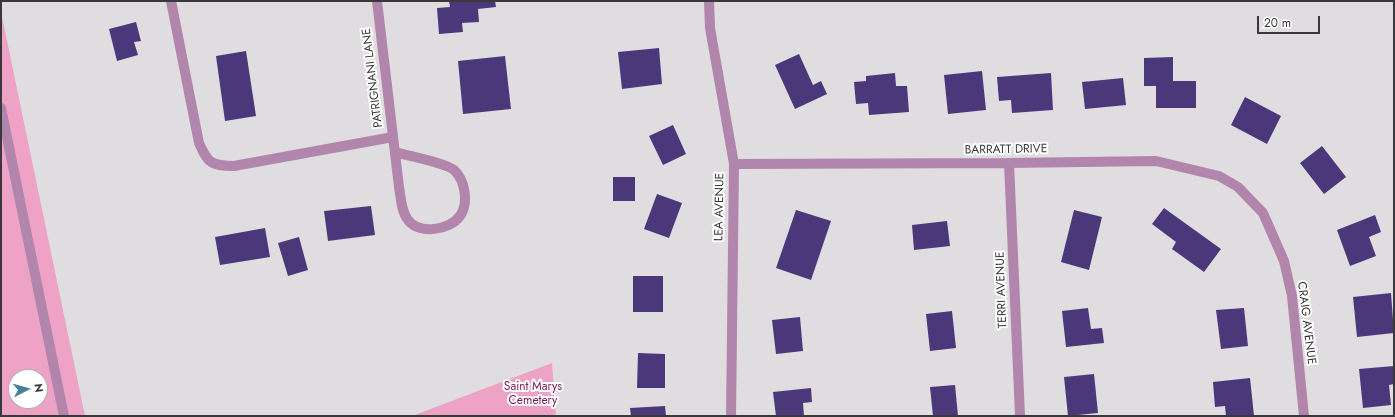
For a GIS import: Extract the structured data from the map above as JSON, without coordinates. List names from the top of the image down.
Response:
{
  "streets": {
    "street": [
      "PATRIGNANI LANE",
      "BARRATT DRIVE",
      "LEA AVENUE",
      "TERRI AVENUE",
      "CRAIG AVENUE"
    ]
  },
  "crossings": [
    ["BARRATT DRIVE", "LEA AVENUE"],
    ["BARRATT DRIVE", "TERRI AVENUE"],
    ["BARRATT DRIVE", "CRAIG AVENUE"]
  ],
  "parks": ["Saint Marys Cemetery"],
  "scale_bar": "20 m",
  "north": "right"
}
